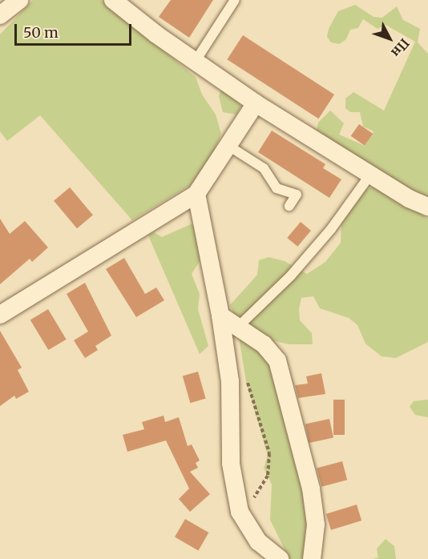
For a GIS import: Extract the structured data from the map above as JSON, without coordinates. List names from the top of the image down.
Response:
{
  "scale_bar": "50 m",
  "north": "bottom right"
}
